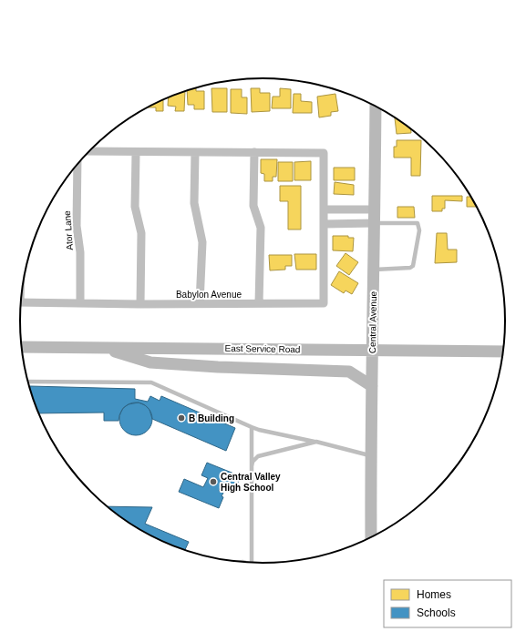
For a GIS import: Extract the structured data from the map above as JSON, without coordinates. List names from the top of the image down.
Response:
{
  "streets": {
    "street": [
      "Ator Lane",
      "Babylon Avenue",
      "Central Avenue",
      "East Service Road"
    ]
  },
  "crossings": [
    ["Ator Lane", "Babylon Avenue"],
    ["Central Avenue", "East Service Road"]
  ],
  "places": ["B Building", "Central Valley High School"],
  "legend": ["Homes", "Schools"]
}
